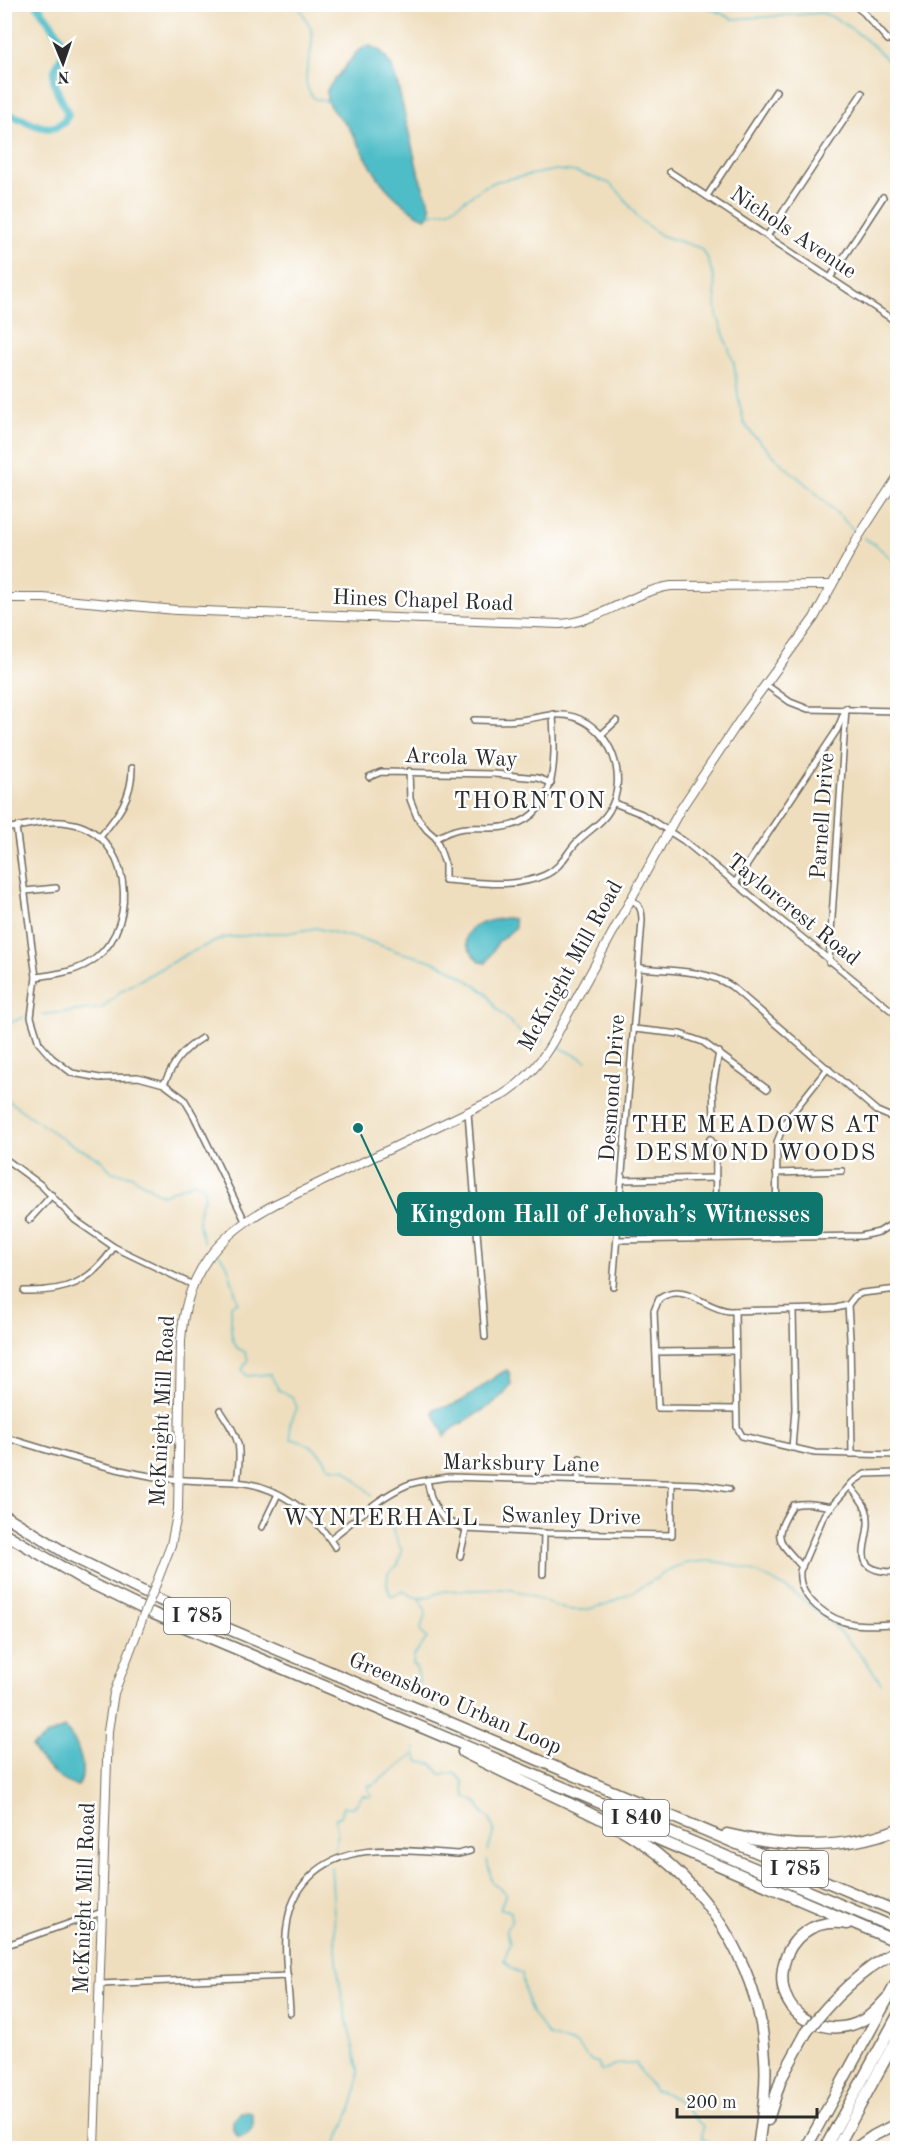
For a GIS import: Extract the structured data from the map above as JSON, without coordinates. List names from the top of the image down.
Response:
{
  "streets": {
    "highway": ["I 785", "Greensboro Urban Loop", "I 840"],
    "street": [
      "Nichols Avenue",
      "Hines Chapel Road",
      "Arcola Way",
      "Parnell Drive",
      "Taylorcrest Road",
      "McKnight Mill Road",
      "Desmond Drive",
      "Marksbury Lane",
      "Swanley Drive"
    ]
  },
  "crossings": [
    ["Hines Chapel Road", "McKnight Mill Road"],
    ["Parnell Drive", "Taylorcrest Road"],
    ["Taylorcrest Road", "McKnight Mill Road"],
    ["McKnight Mill Road", "Desmond Drive"],
    ["Marksbury Lane", "Swanley Drive"]
  ],
  "districts": ["THORNTON", "THE MEADOWS AT DESMOND WOODS", "WYNTERHALL"],
  "places": ["Kingdom Hall of Jehovah’s Witnesses"],
  "scale_bar": "200 m",
  "north": "bottom"
}
